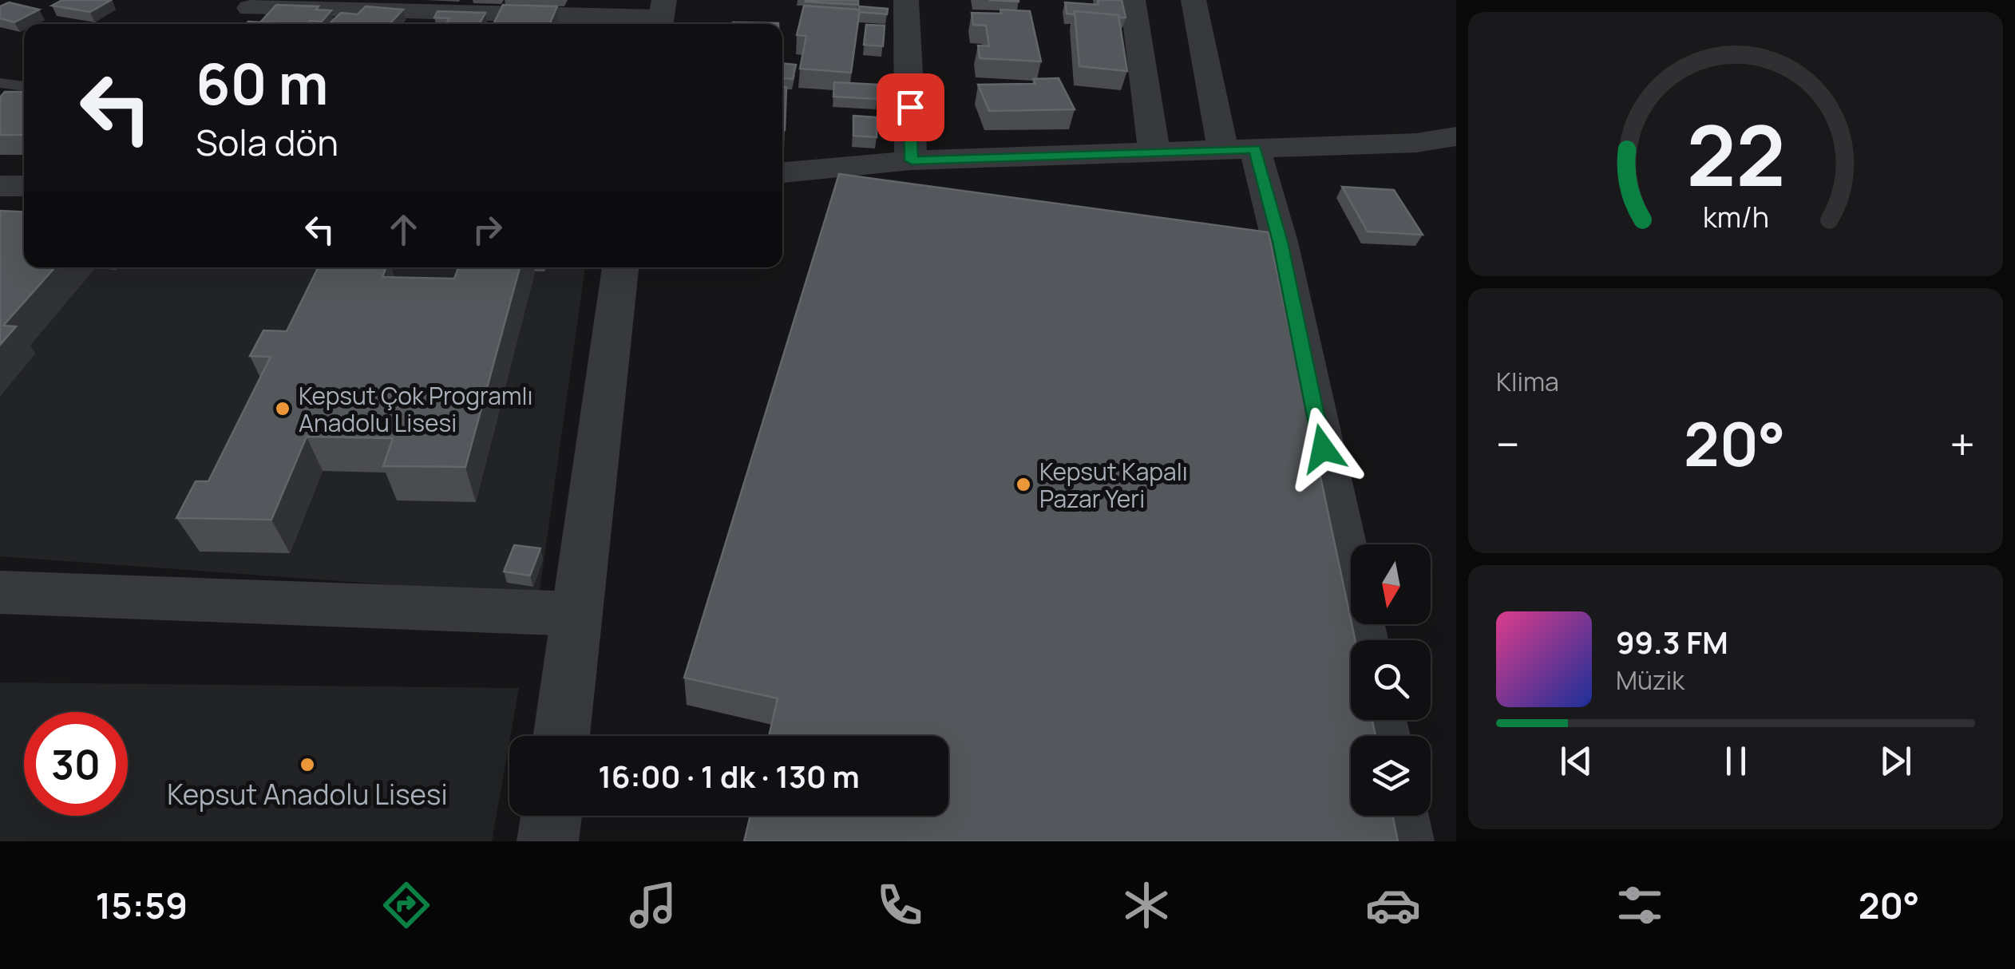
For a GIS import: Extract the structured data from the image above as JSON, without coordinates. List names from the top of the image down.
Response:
{
  "places": ["Kepsut Çok Programlı Anadolu Lisesi", "Kepsut Kapalı Pazar Yeri", "Kepsut Anadolu Lisesi"],
  "north": "bottom",
  "page": {
    "turn": ["60 m", "Sola dön"],
    "tile": "Klima",
    "heat": ["−", "20°", "+"],
    "song": ["99.3 FM", "Müzik"],
    "limit": "30",
    "trip": "16:00 · 1 dk · 130 m",
    "tabs": ["15:59", "20°"],
    "gauge": ["22", "km/h"]
  }
}
